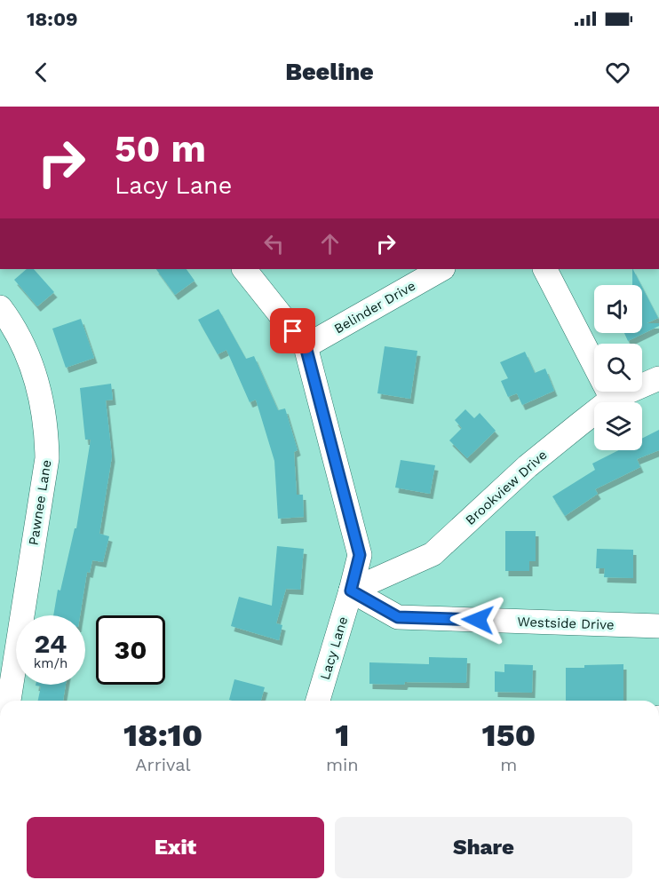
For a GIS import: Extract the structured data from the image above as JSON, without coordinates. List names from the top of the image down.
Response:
{
  "streets": {
    "street": [
      "Belinder Drive",
      "Brookview Drive",
      "Pawnee Lane",
      "Westside Drive",
      "Lacy Lane"
    ]
  },
  "crossings": [
    ["Belinder Drive", "Lacy Lane"],
    ["Brookview Drive", "Westside Drive"],
    ["Brookview Drive", "Lacy Lane"],
    ["Westside Drive", "Lacy Lane"]
  ],
  "page": {
    "status": "18:09",
    "header": "Beeline",
    "turn": ["50 m", "Lacy Lane"],
    "speed": "24 km/h",
    "limit": "30",
    "eta": [
      "18:10",
      "Arrival",
      "1",
      "min",
      "150",
      "m"
    ],
    "buttons": ["Exit", "Share"]
  }
}
